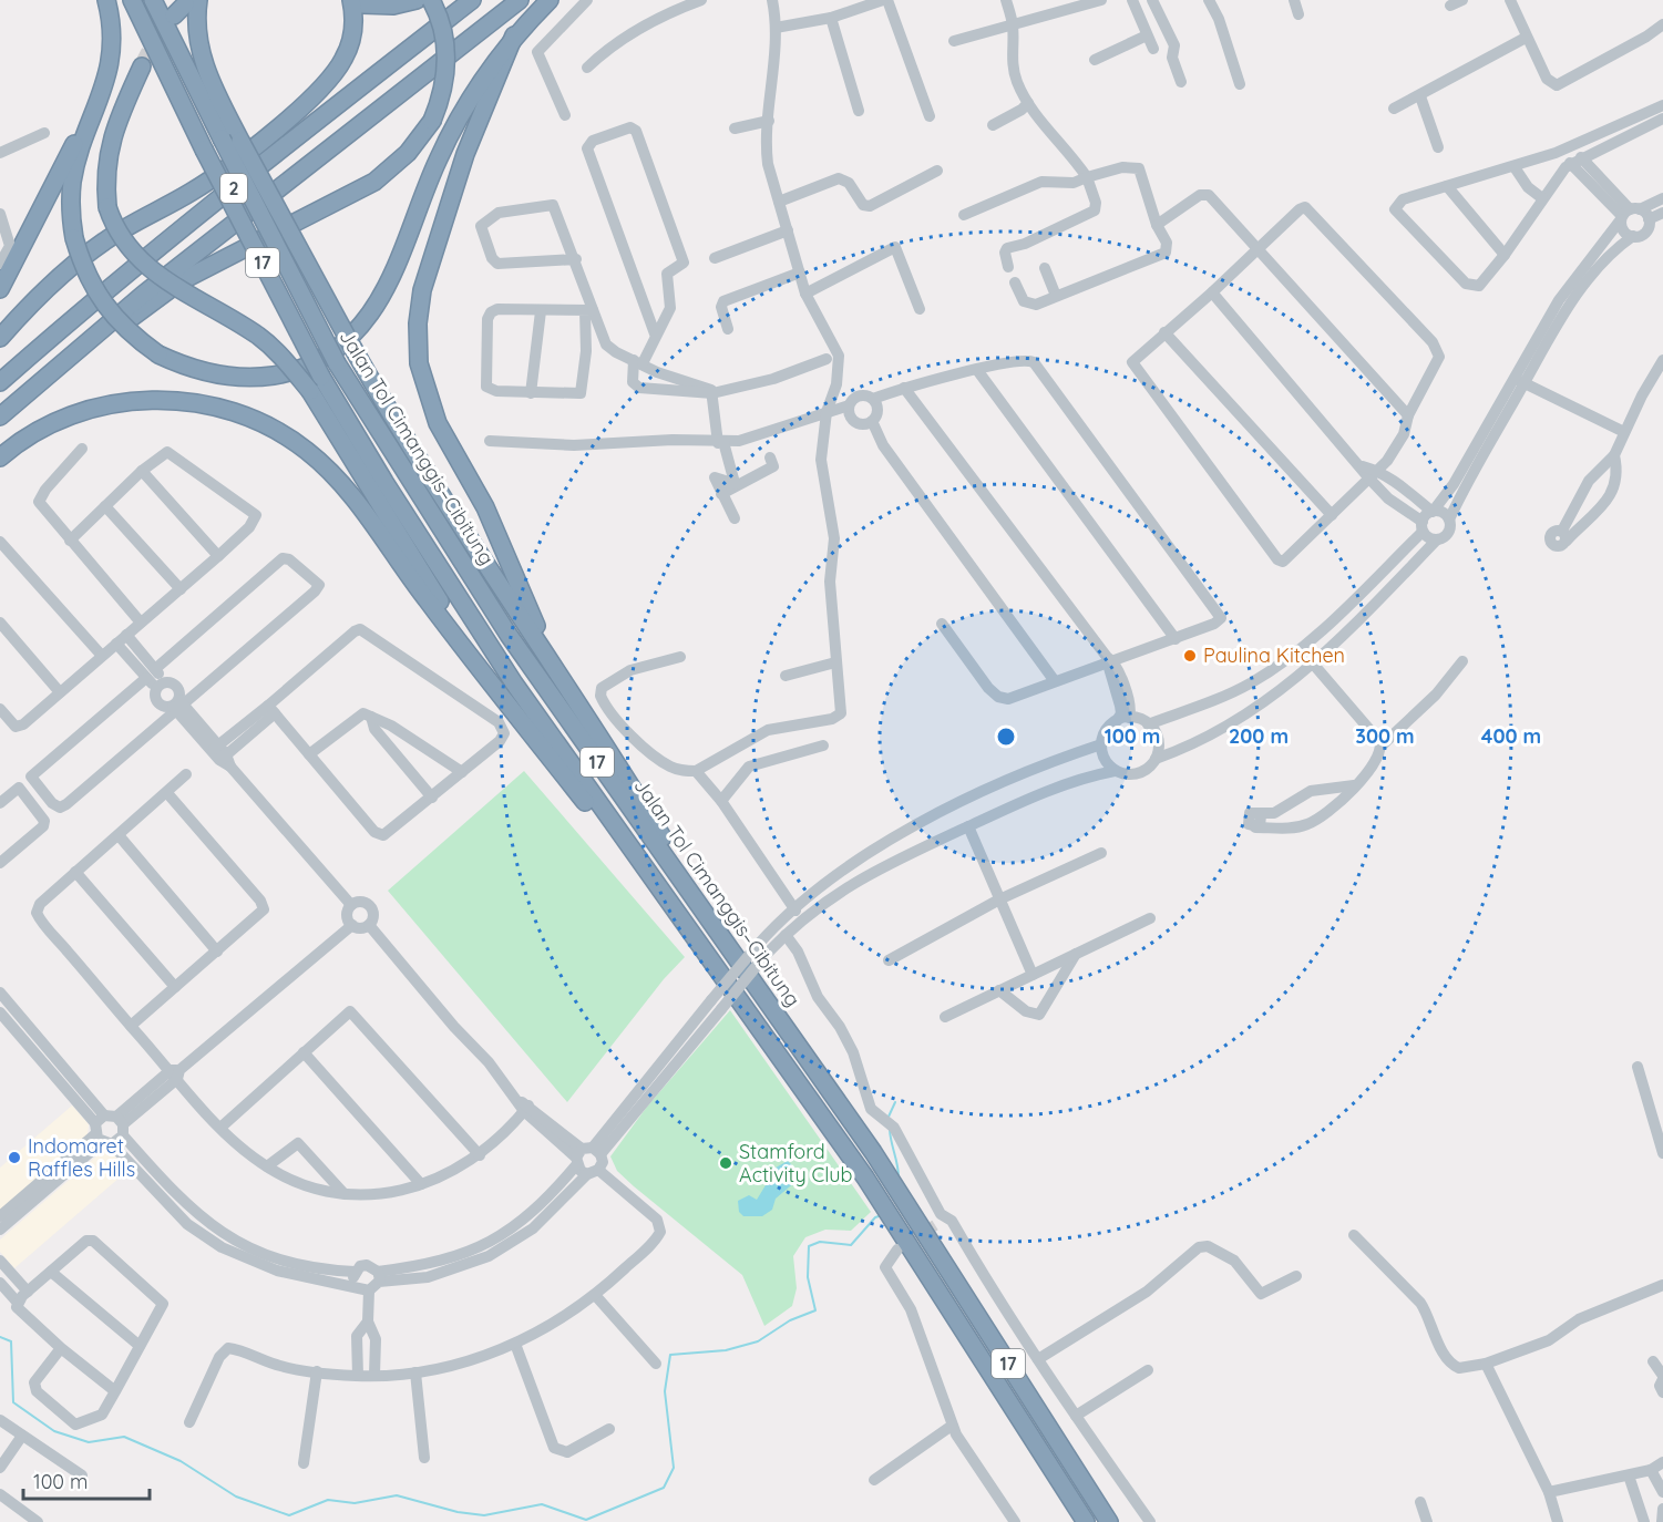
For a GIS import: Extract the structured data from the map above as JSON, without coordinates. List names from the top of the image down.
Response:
{
  "streets": {
    "highway": ["2", "17", "Jalan Tol Cimanggis–Cibitung"]
  },
  "places": ["Paulina Kitchen", "Indomaret Raffles Hills", "Stamford Activity Club"],
  "scale_bar": "100 m",
  "rings": [
    "100 m",
    "200 m",
    "300 m",
    "400 m"
  ]
}
